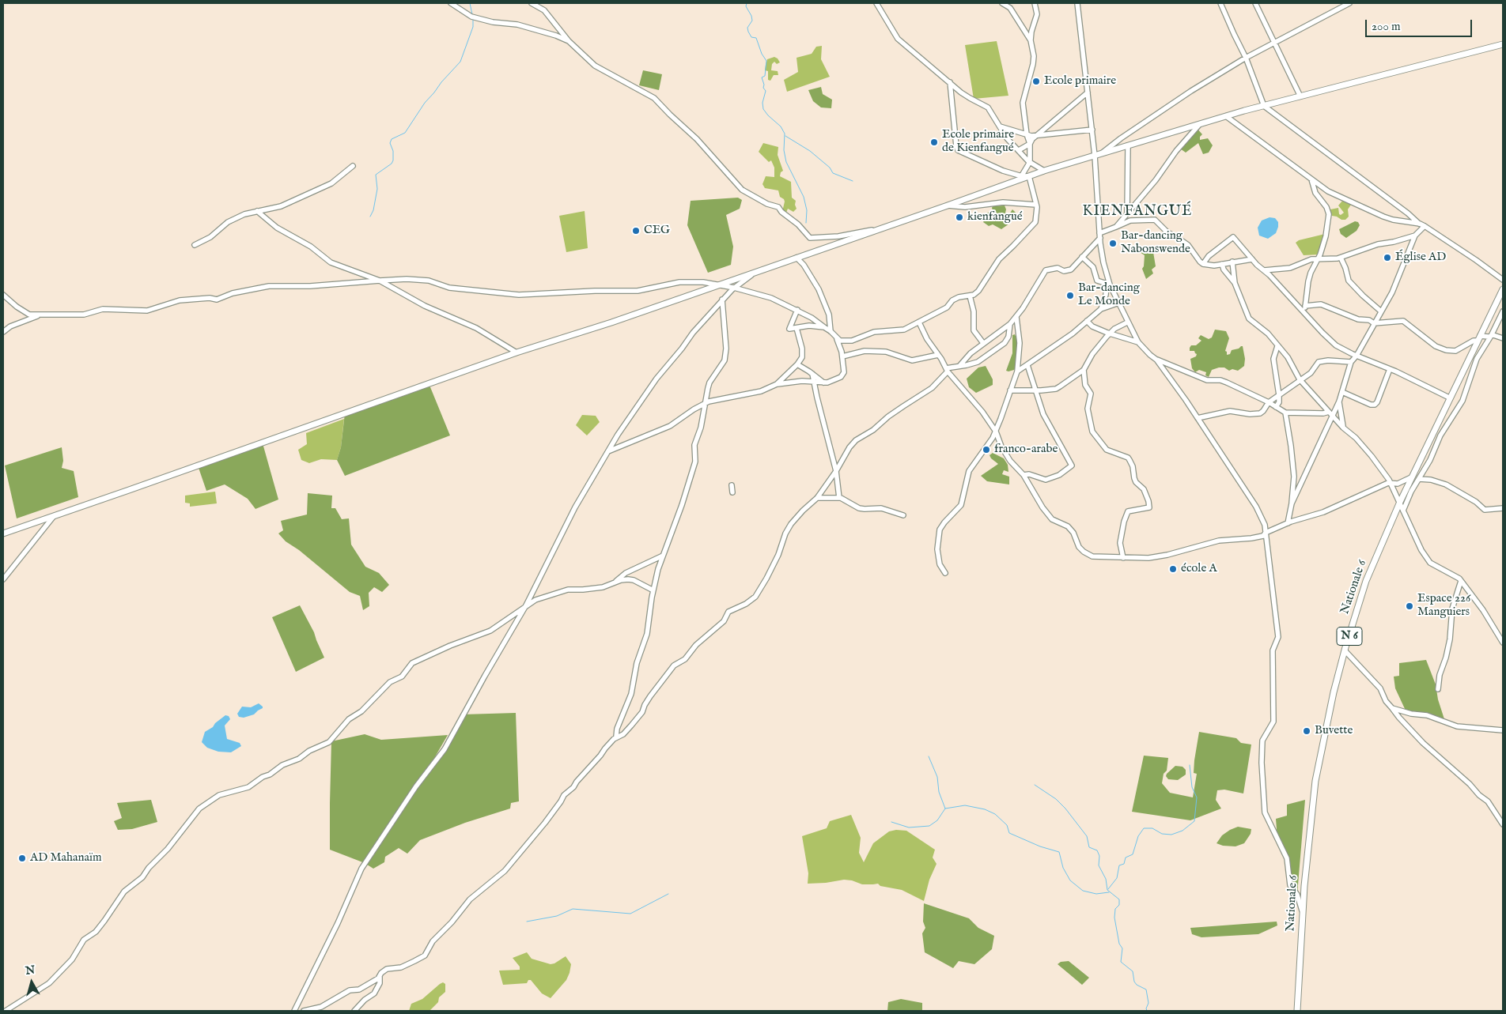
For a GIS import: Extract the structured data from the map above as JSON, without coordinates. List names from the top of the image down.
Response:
{
  "streets": {
    "main road": ["Nationale 6", "N 6"]
  },
  "districts": ["KIENFANGUÉ"],
  "places": [
    "Ecole primaire",
    "Ecole primaire de Kienfangué",
    "kienfangué",
    "CEG",
    "Bar-dancing Nabonswende",
    "Église AD",
    "Bar-dancing Le Monde",
    "franco-arabe",
    "école A",
    "Espace 226 Manguiers",
    "Buvette",
    "AD Mahanaïm"
  ],
  "scale_bar": "200 m",
  "north": "top"
}
